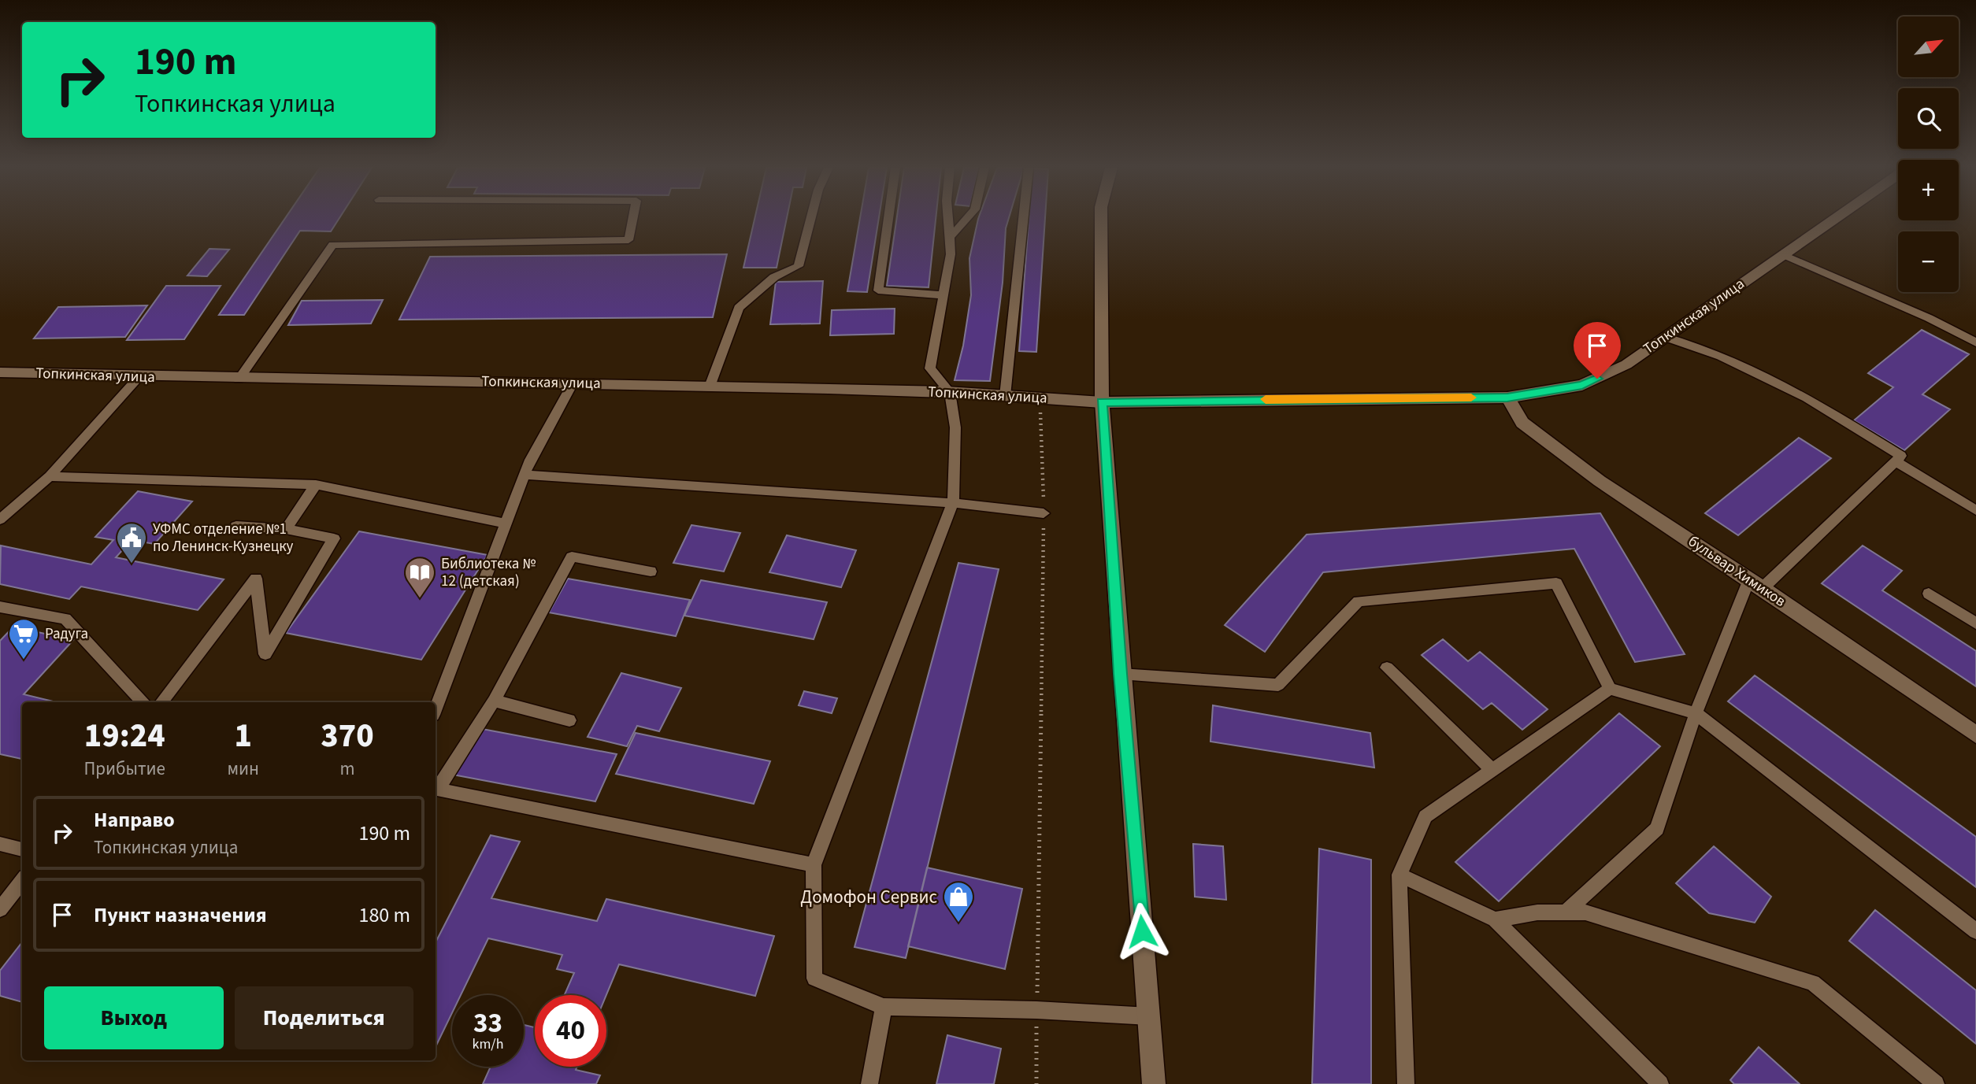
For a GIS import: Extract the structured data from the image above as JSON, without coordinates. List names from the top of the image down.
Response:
{
  "streets": {
    "street": ["Топкинская улица", "бульвар Химиков"]
  },
  "crossings": [
    ["Топкинская улица", "бульвар Химиков"]
  ],
  "places": {
    "public building": ["УФМС отделение №1 по Ленинск-Кузнецку"],
    "library": ["Библиотека № 12 (детская)"],
    "supermarket": ["Радуга"],
    "shop": ["Домофон Сервис"]
  },
  "north": "top right",
  "page": {
    "map_buttons": ["+", "−"],
    "turn": ["190 m", "Топкинская улица"],
    "eta": [
      "19:24",
      "Прибытие",
      "1",
      "мин",
      "370",
      "m"
    ],
    "list": [
      {
        "name": "Направо",
        "note": "Топкинская улица",
        "value": "190 m"
      },
      {
        "name": "Пункт назначения",
        "value": "180 m"
      }
    ],
    "buttons": ["Выход", "Поделиться"],
    "speed": "33 km/h",
    "limit": "40"
  }
}
